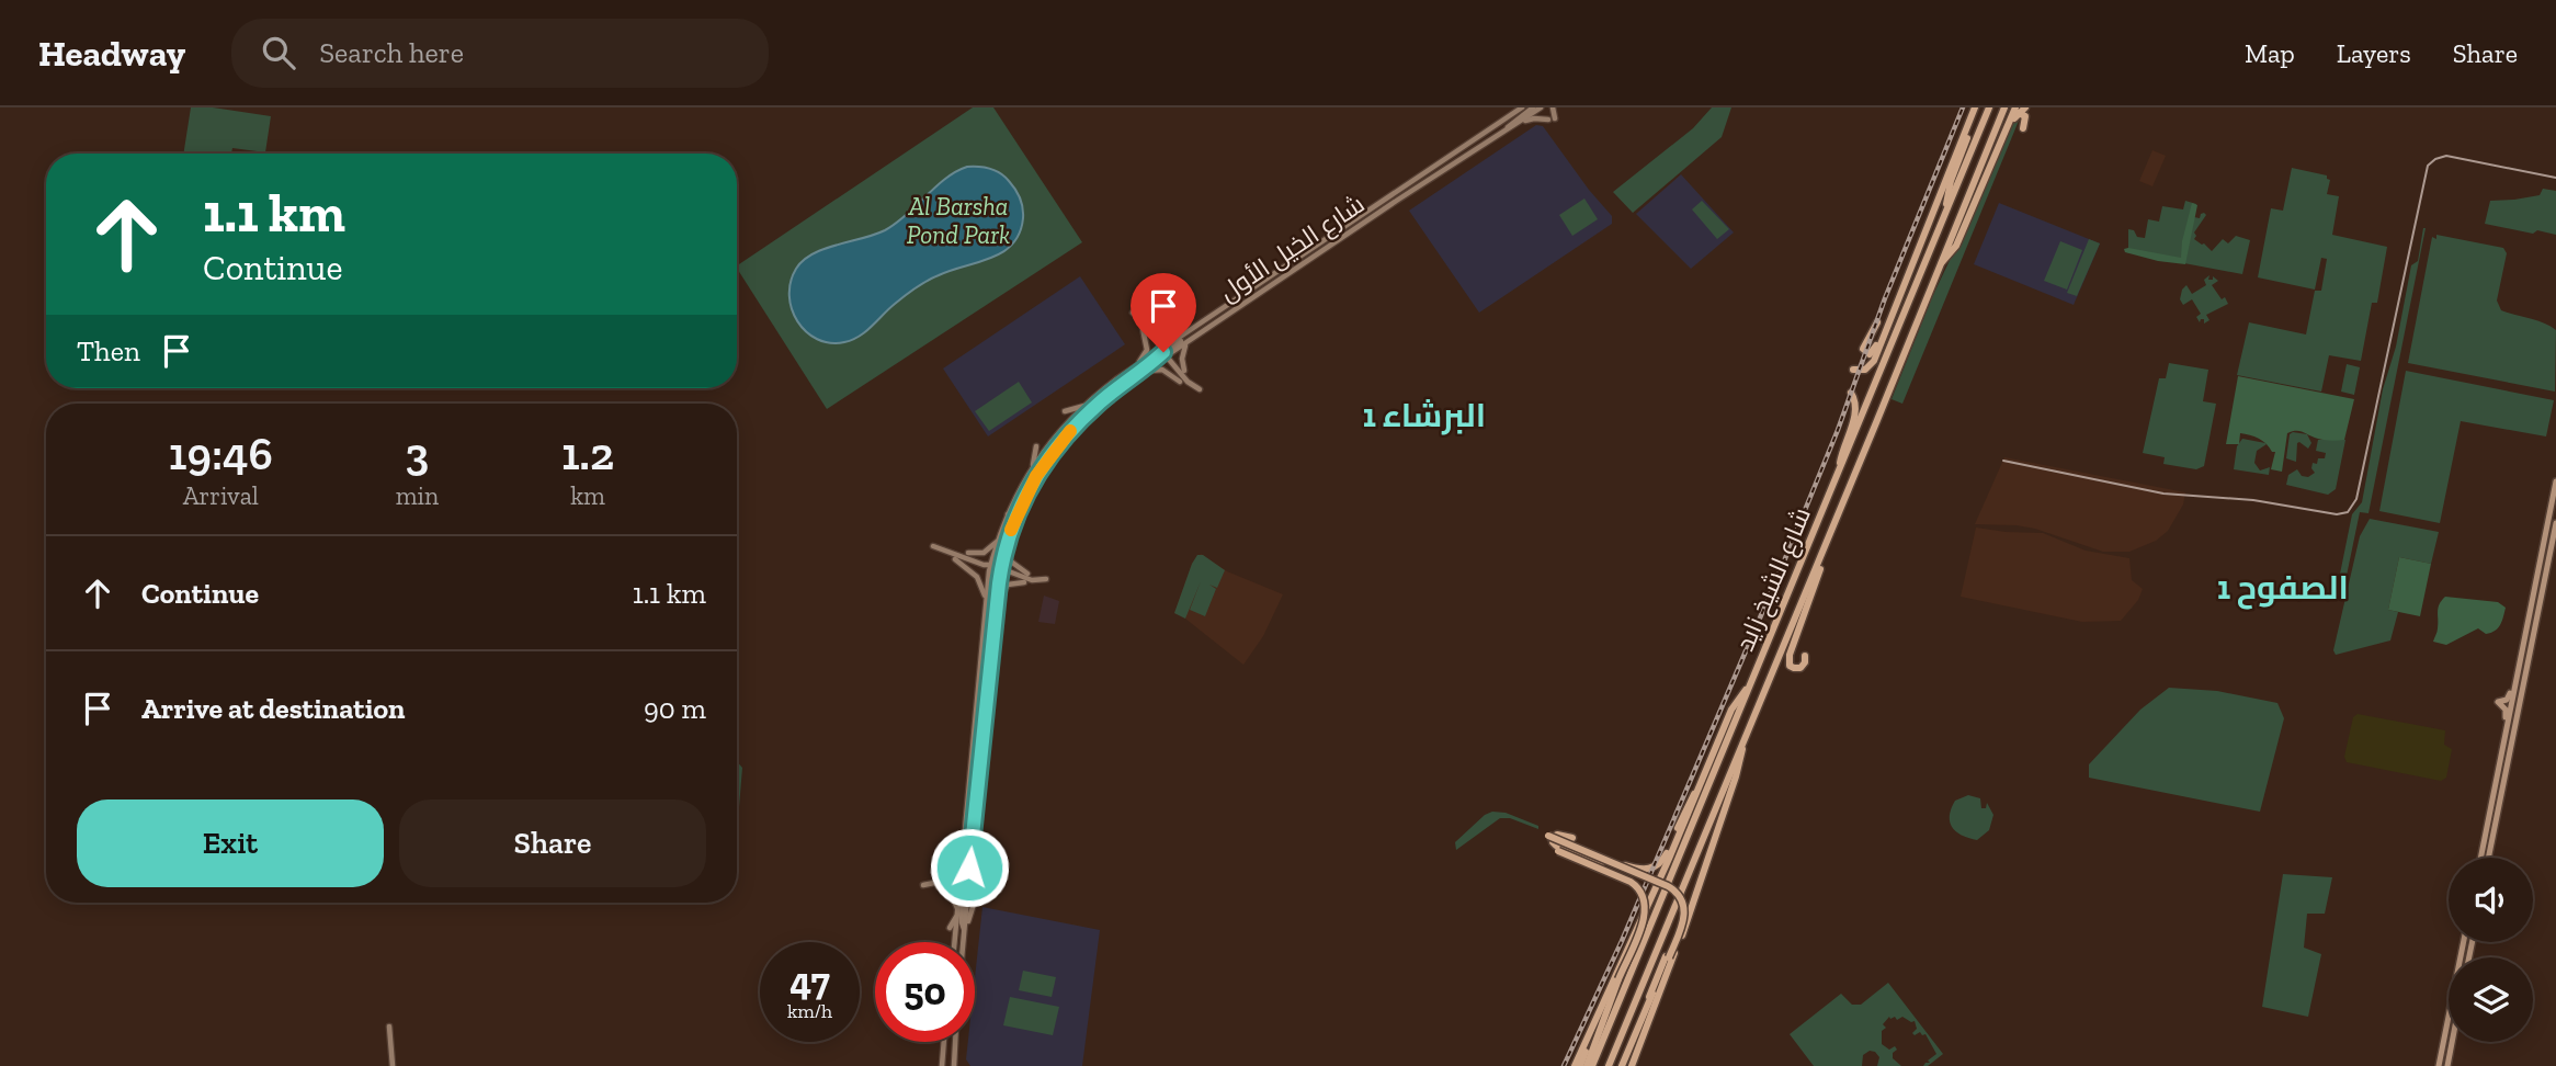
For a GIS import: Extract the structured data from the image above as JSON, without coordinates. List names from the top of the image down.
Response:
{
  "streets": {
    "highway": ["شارع الشيخ زايد"],
    "main road": ["شارع الخيل الأول"]
  },
  "districts": ["البرشاء 1", "الصفوح 1"],
  "parks": ["Al Barsha Pond Park"],
  "page": {
    "header": "Headway",
    "search": "Search here",
    "nav": ["Map", "Layers", "Share"],
    "turn": ["1.1 km", "Continue"],
    "then": "Then",
    "eta": [
      "19:46",
      "Arrival",
      "3",
      "min",
      "1.2",
      "km"
    ],
    "list": [
      {
        "name": "Continue",
        "value": "1.1 km"
      },
      {
        "name": "Arrive at destination",
        "value": "90 m"
      }
    ],
    "buttons": ["Exit", "Share"],
    "speed": "47 km/h",
    "limit": "50"
  }
}
